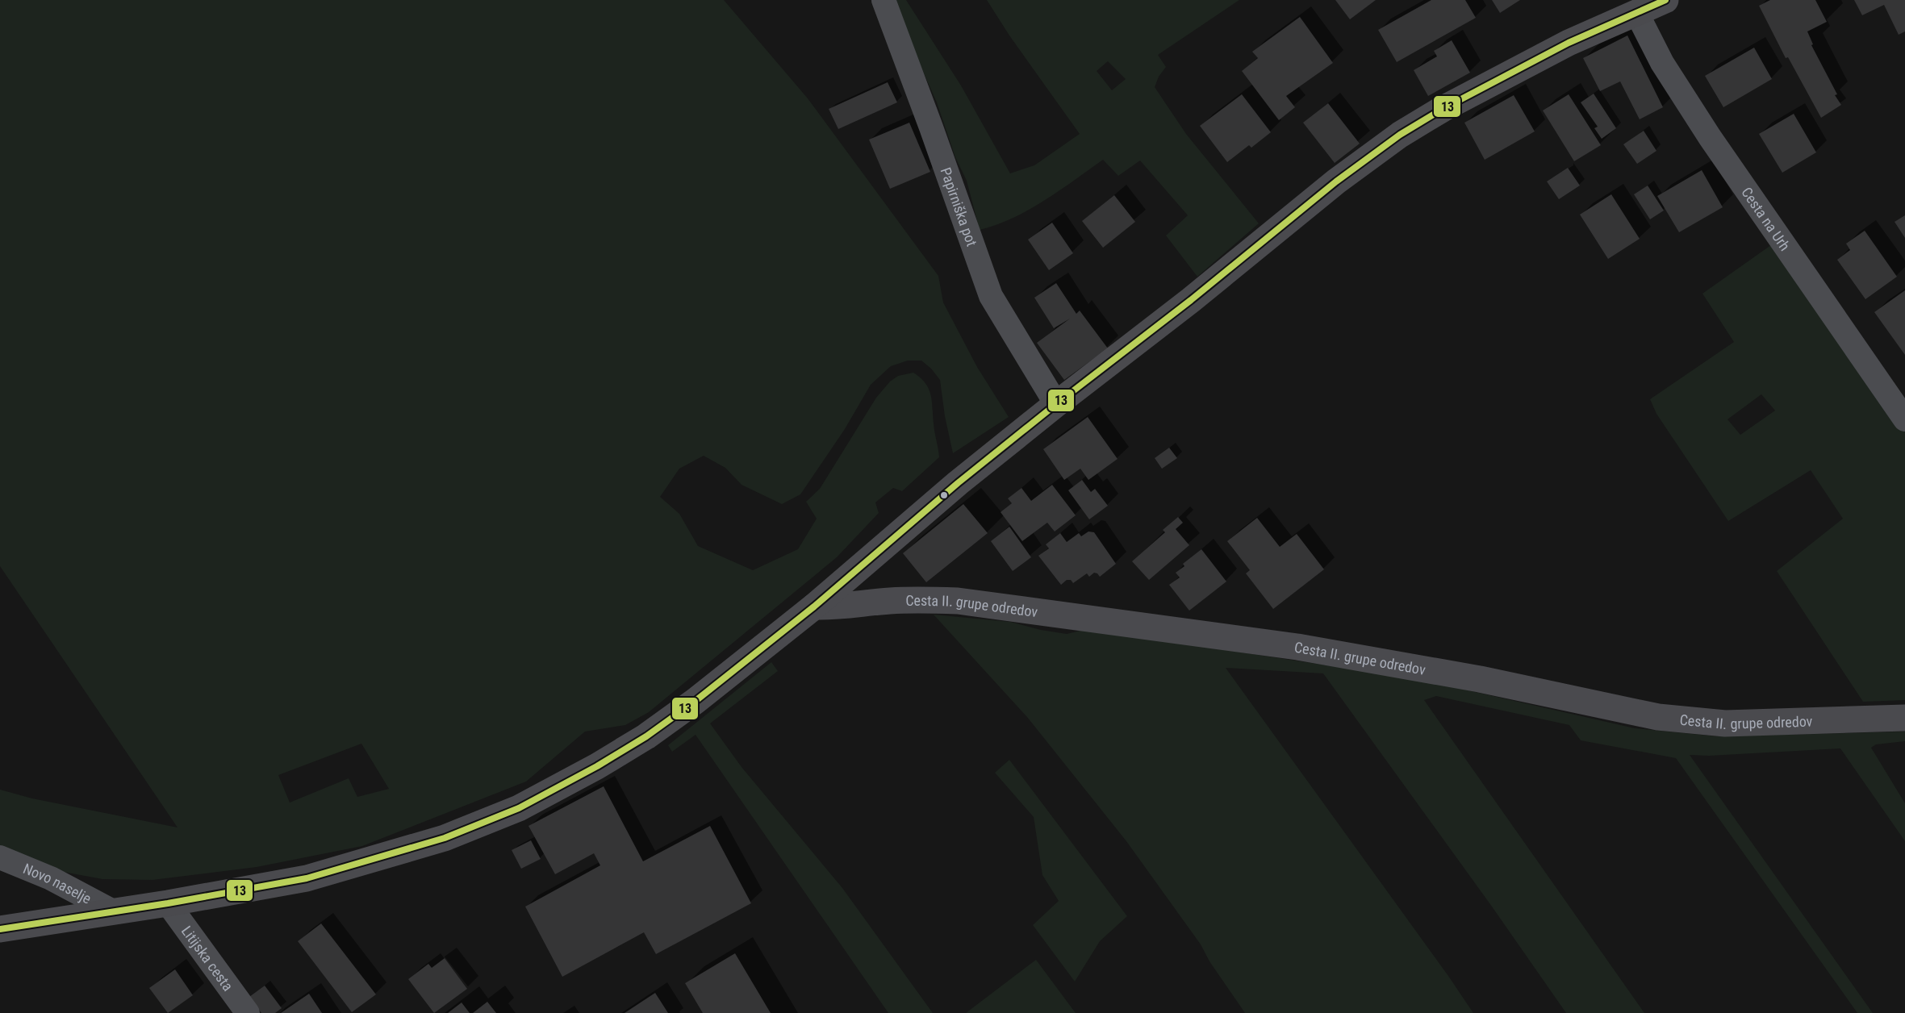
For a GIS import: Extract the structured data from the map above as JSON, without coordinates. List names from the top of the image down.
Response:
{
  "streets": {
    "main road": ["Cesta II. grupe odredov"],
    "street": [
      "Papirniška pot",
      "Cesta na Urh",
      "Novo naselje",
      "Litijska cesta"
    ]
  },
  "lines": ["transit line 13"]
}
